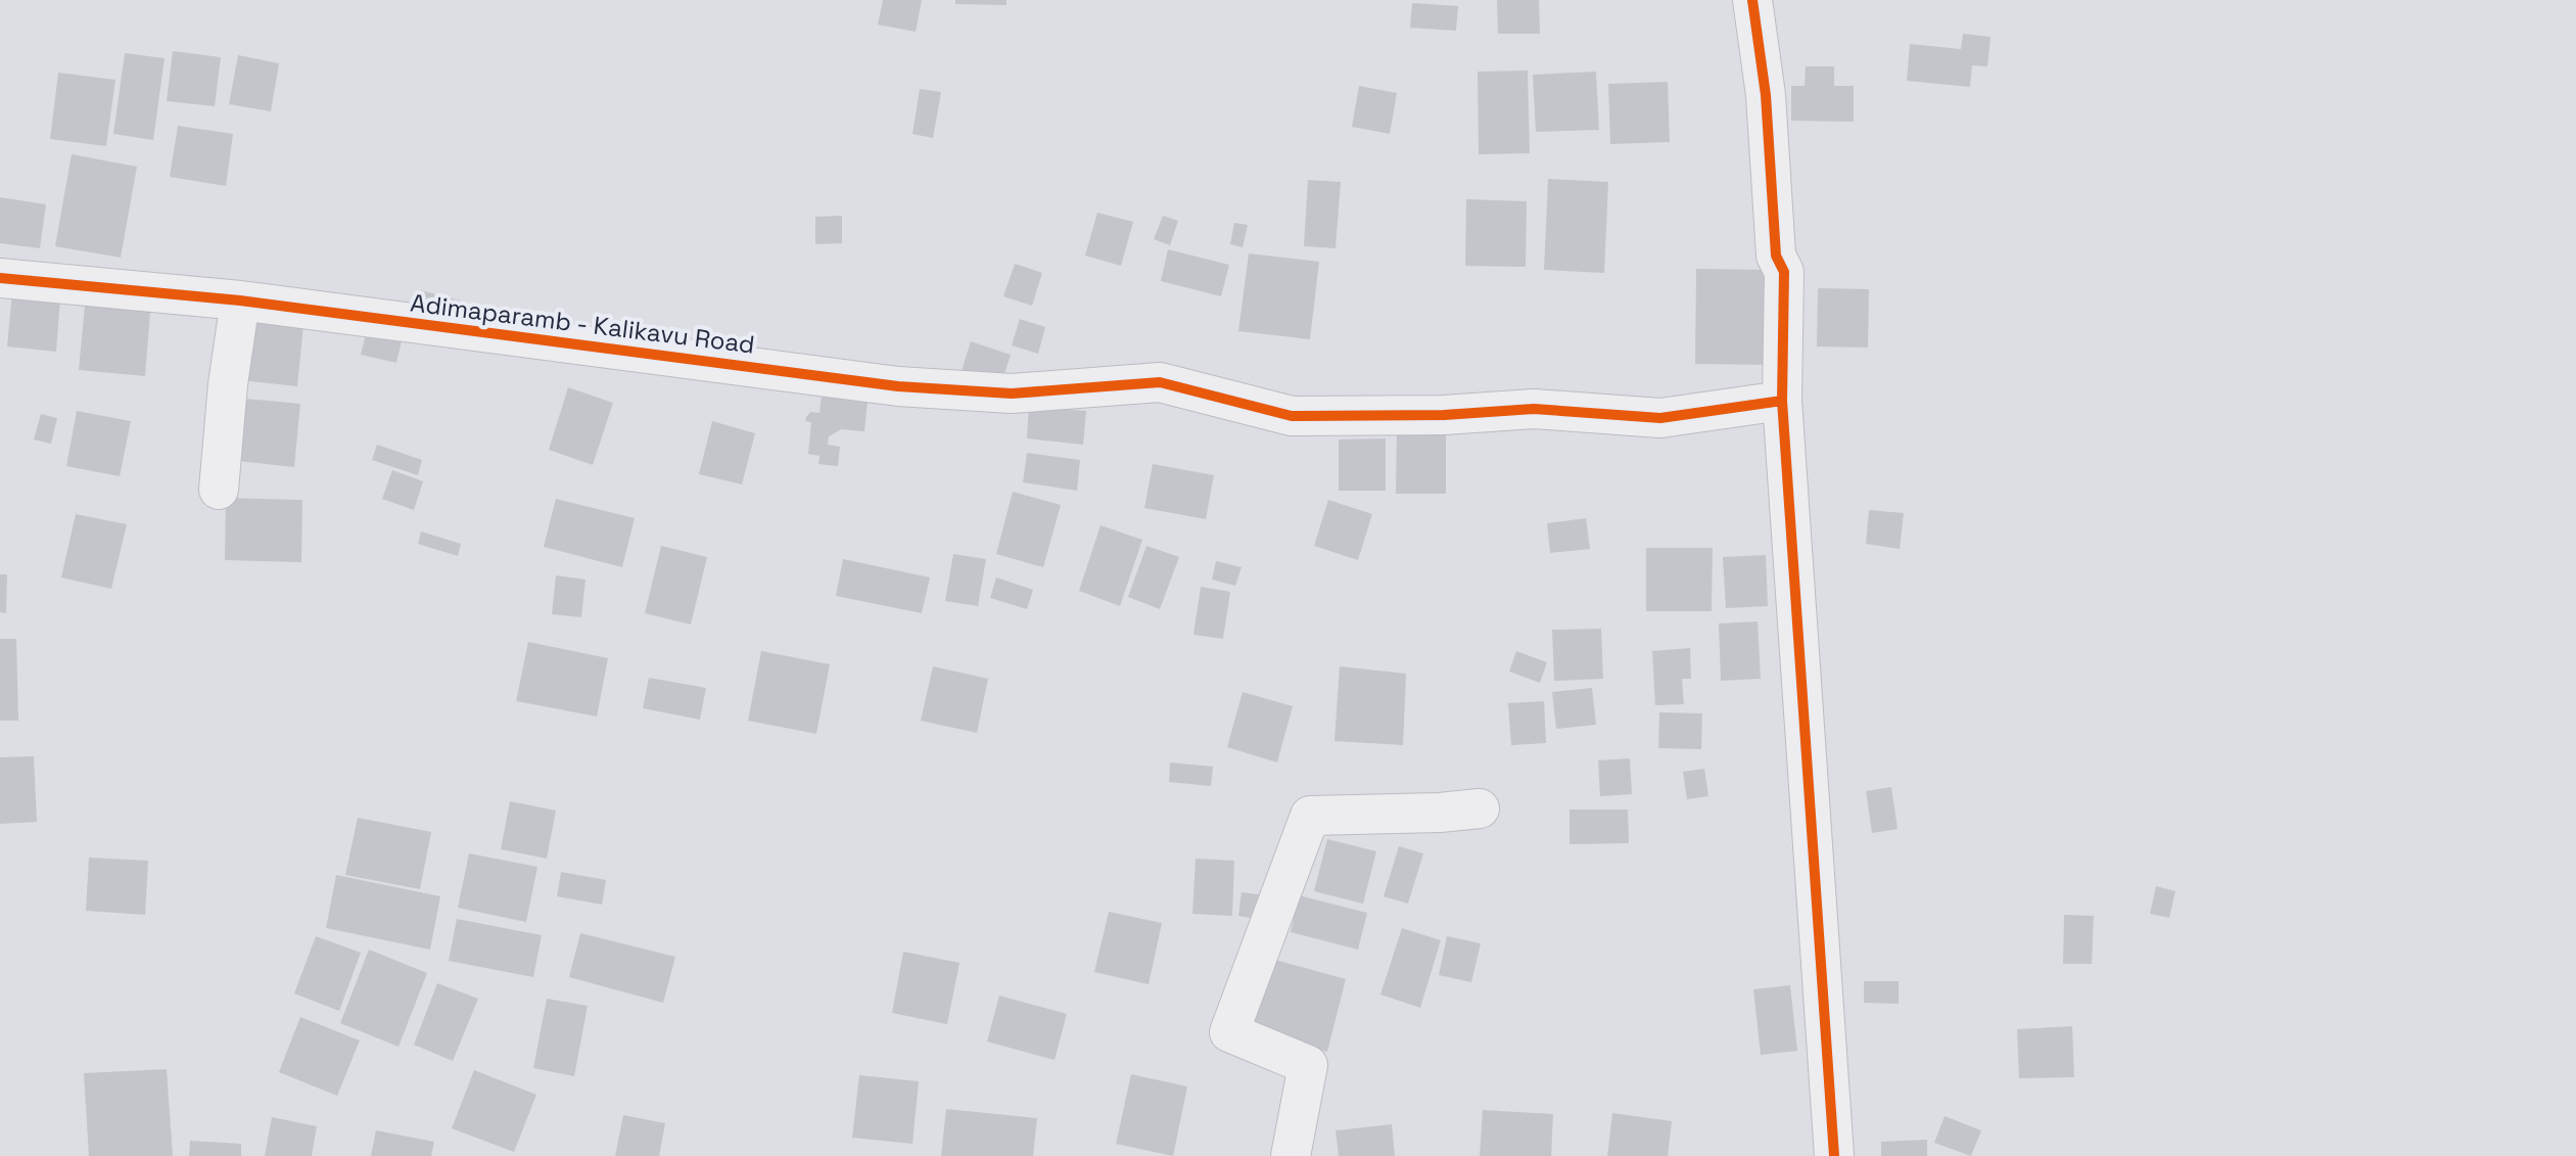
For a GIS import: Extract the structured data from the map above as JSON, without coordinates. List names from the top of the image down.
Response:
{
  "streets": {
    "street": ["Adimaparamb - Kalikavu Road"]
  }
}
